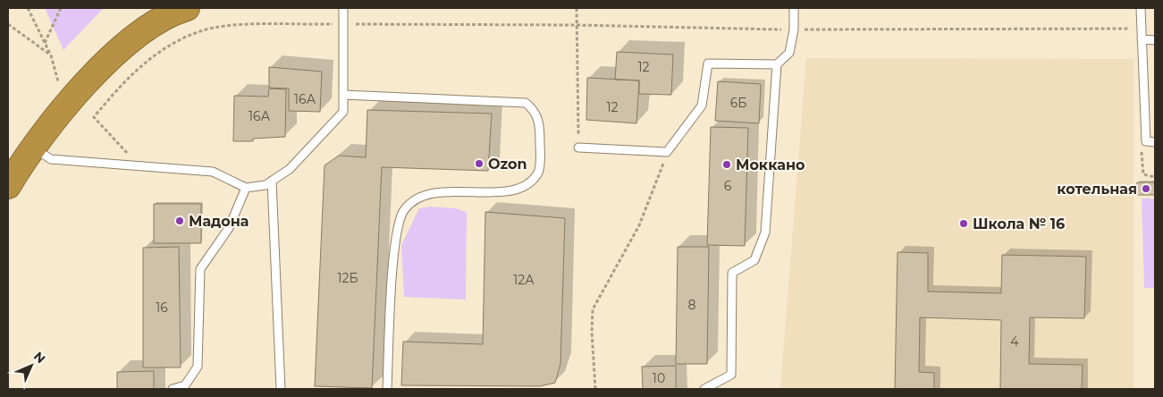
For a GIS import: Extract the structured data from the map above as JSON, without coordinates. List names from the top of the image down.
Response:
{
  "places": [
    "Ozon",
    "Моккано",
    "котельная",
    "Мадона",
    "Школа № 16"
  ],
  "house_numbers": [
    "12",
    "16А",
    "6Б",
    "12",
    "16А",
    "6",
    "12Б",
    "12А",
    "8",
    "16",
    "4",
    "10"
  ],
  "north": "top right"
}
